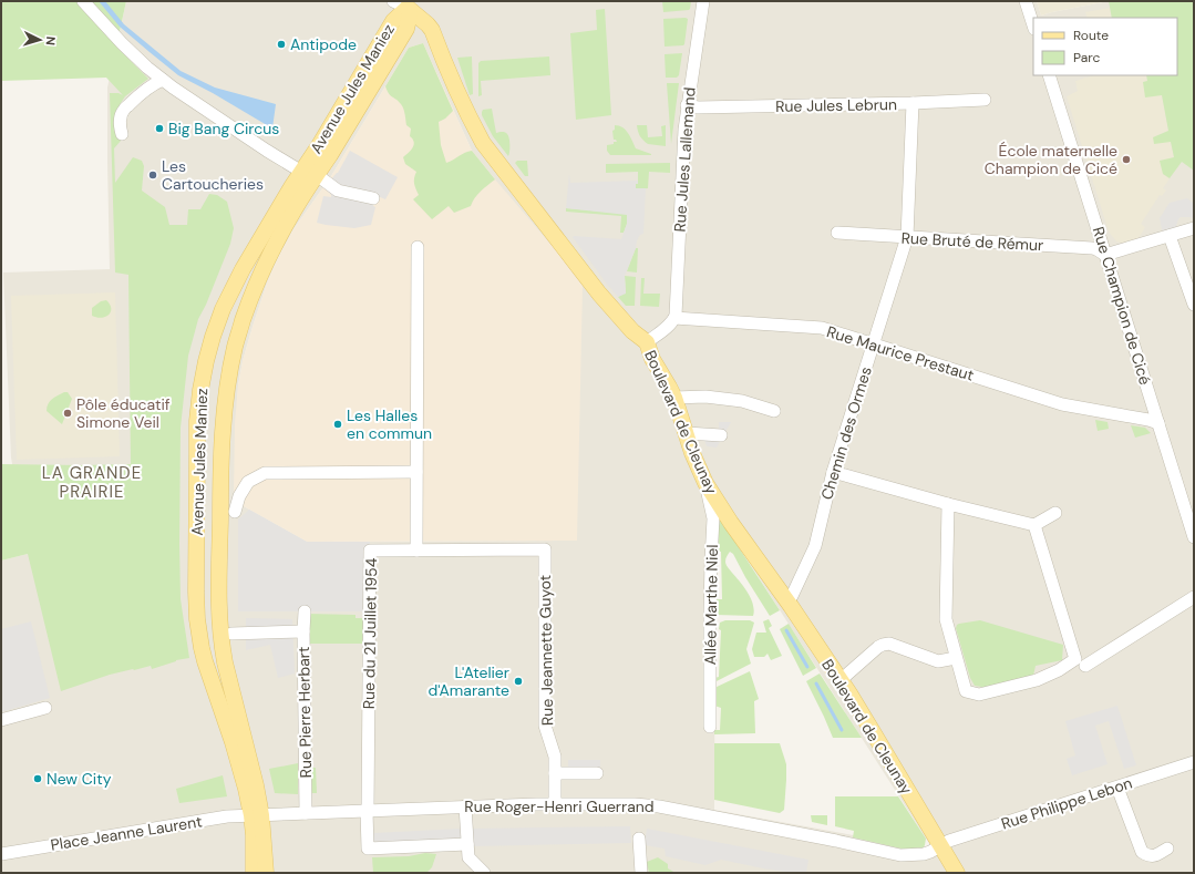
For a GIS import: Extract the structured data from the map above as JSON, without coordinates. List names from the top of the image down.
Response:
{
  "streets": {
    "main road": ["Avenue Jules Maniez", "Boulevard de Cleunay"],
    "street": [
      "Rue Jules Lebrun",
      "Rue Jules Lallemand",
      "Rue Bruté de Rémur",
      "Rue Champion de Cicé",
      "Rue Maurice Prestaut",
      "Chemin des Ormes",
      "Allée Marthe Niel",
      "Rue du 21 Juillet 1954",
      "Rue Jeannette Guyot",
      "Rue Pierre Herbart",
      "Rue Philippe Lebon",
      "Rue Roger-Henri Guerrand",
      "Place Jeanne Laurent"
    ]
  },
  "crossings": [
    ["Avenue Jules Maniez", "Boulevard de Cleunay"],
    ["Avenue Jules Maniez", "Rue Roger-Henri Guerrand"],
    ["Avenue Jules Maniez", "Place Jeanne Laurent"],
    ["Rue Jules Lebrun", "Rue Jules Lallemand"],
    ["Rue Jules Lebrun", "Chemin des Ormes"],
    ["Rue Jules Lallemand", "Rue Maurice Prestaut"],
    ["Rue Bruté de Rémur", "Rue Champion de Cicé"],
    ["Rue Bruté de Rémur", "Chemin des Ormes"],
    ["Rue Champion de Cicé", "Rue Maurice Prestaut"],
    ["Rue Maurice Prestaut", "Chemin des Ormes"],
    ["Boulevard de Cleunay", "Chemin des Ormes"],
    ["Boulevard de Cleunay", "Allée Marthe Niel"],
    ["Boulevard de Cleunay", "Rue Philippe Lebon"],
    ["Boulevard de Cleunay", "Rue Roger-Henri Guerrand"],
    ["Rue du 21 Juillet 1954", "Rue Jeannette Guyot"],
    ["Rue du 21 Juillet 1954", "Rue Roger-Henri Guerrand"],
    ["Rue Jeannette Guyot", "Rue Roger-Henri Guerrand"],
    ["Rue Pierre Herbart", "Rue Roger-Henri Guerrand"],
    ["Rue Philippe Lebon", "Rue Roger-Henri Guerrand"],
    ["Rue Roger-Henri Guerrand", "Place Jeanne Laurent"]
  ],
  "districts": ["LA GRANDE PRAIRIE"],
  "places": [
    "Antipode",
    "Big Bang Circus",
    "École maternelle Champion de Cicé",
    "Les Cartoucheries",
    "Pôle éducatif Simone Veil",
    "Les Halles en commun",
    "L'Atelier d'Amarante",
    "New City"
  ],
  "legend": ["Route", "Parc"],
  "north": "right"
}
